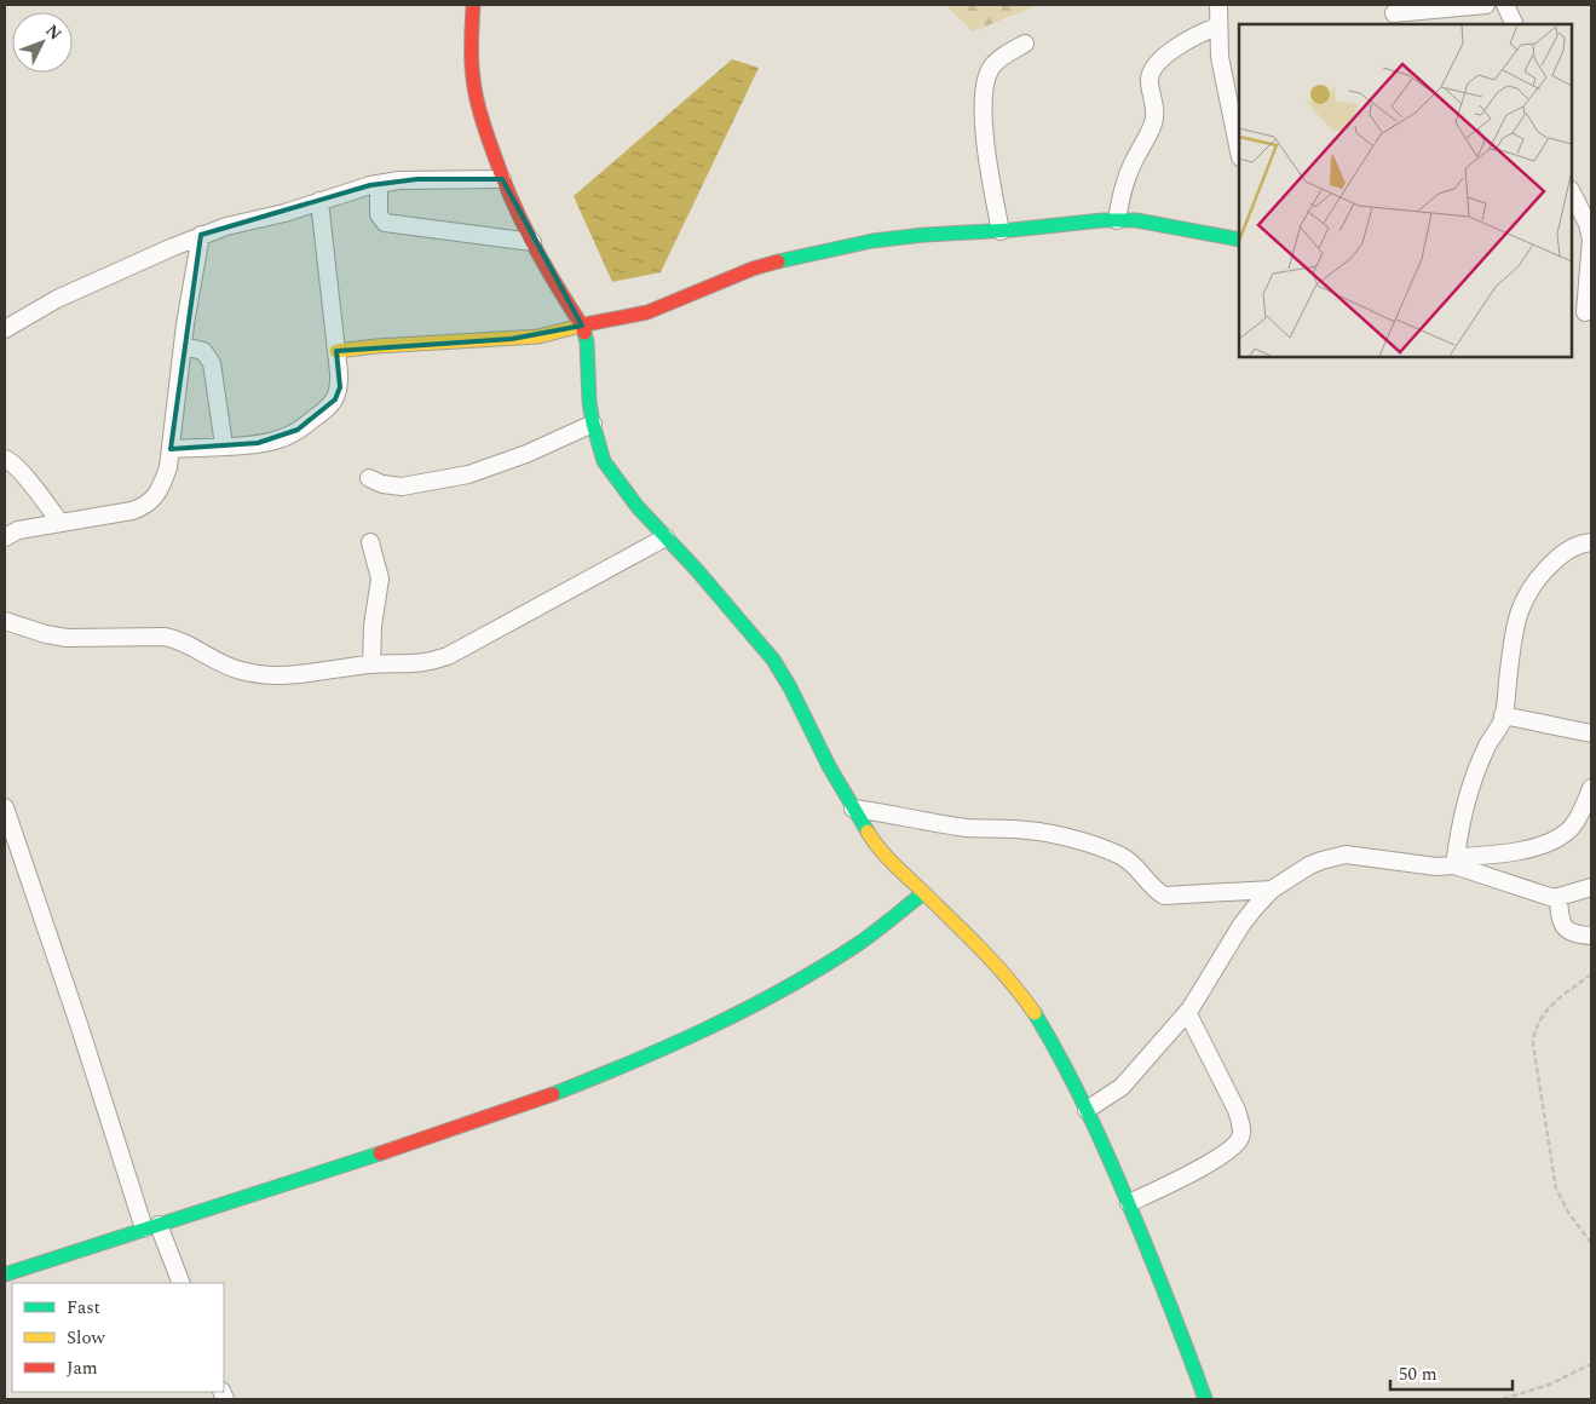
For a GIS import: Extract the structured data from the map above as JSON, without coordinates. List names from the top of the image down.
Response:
{
  "legend": ["Fast", "Slow", "Jam"],
  "scale_bar": "50 m",
  "north": "top right"
}
